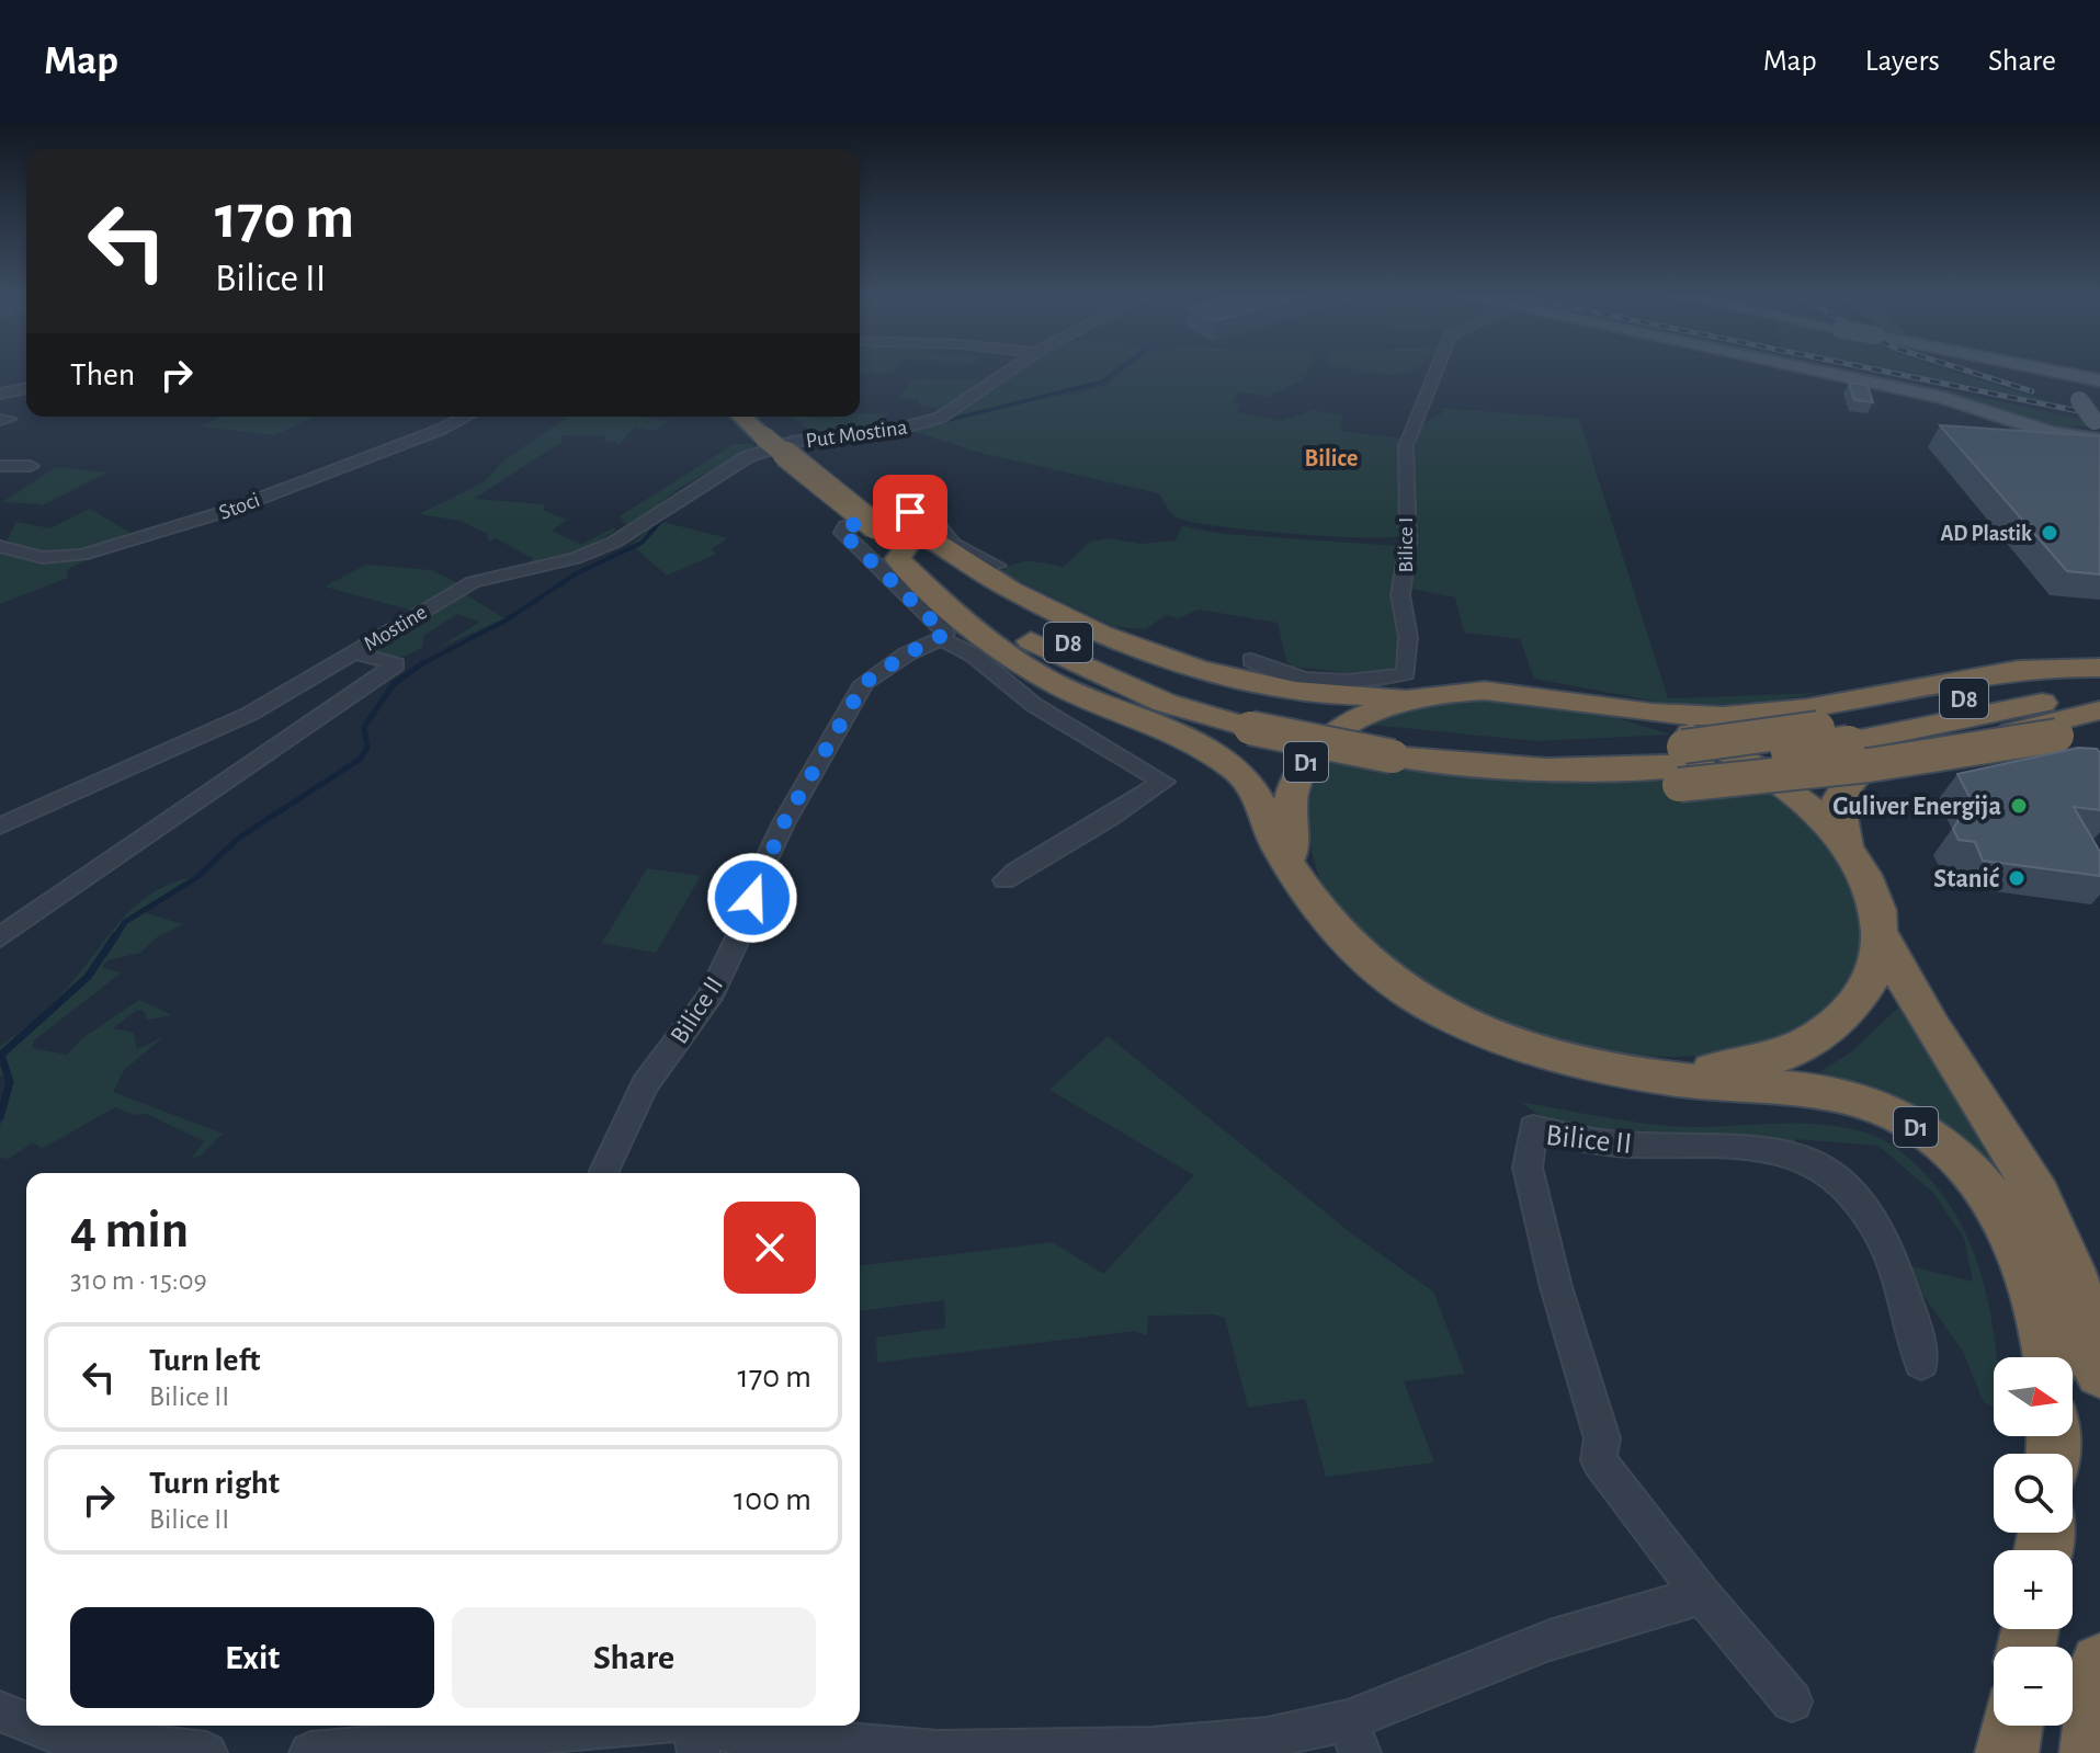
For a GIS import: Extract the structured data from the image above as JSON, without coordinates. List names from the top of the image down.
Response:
{
  "streets": {
    "highway": ["D8", "D1"],
    "street": [
      "Put Mostina",
      "Stoci",
      "Bilice I",
      "Mostine",
      "Bilice II"
    ]
  },
  "crossings": [
    ["Put Mostina", "Mostine"],
    ["Put Mostina", "D8"],
    ["Mostine", "D8"]
  ],
  "districts": ["Bilice"],
  "places": ["AD Plastik", "Guliver Energija", "Stanić"],
  "north": "right",
  "page": {
    "header": "Map",
    "nav": ["Map", "Layers", "Share"],
    "turn": ["170 m", "Bilice II"],
    "then": "Then",
    "heading": ["4 min", "310 m · 15:09"],
    "list": [
      {
        "name": "Turn left",
        "note": "Bilice II",
        "value": "170 m"
      },
      {
        "name": "Turn right",
        "note": "Bilice II",
        "value": "100 m"
      }
    ],
    "map_buttons": ["+", "−"],
    "buttons": ["Exit", "Share"]
  }
}
